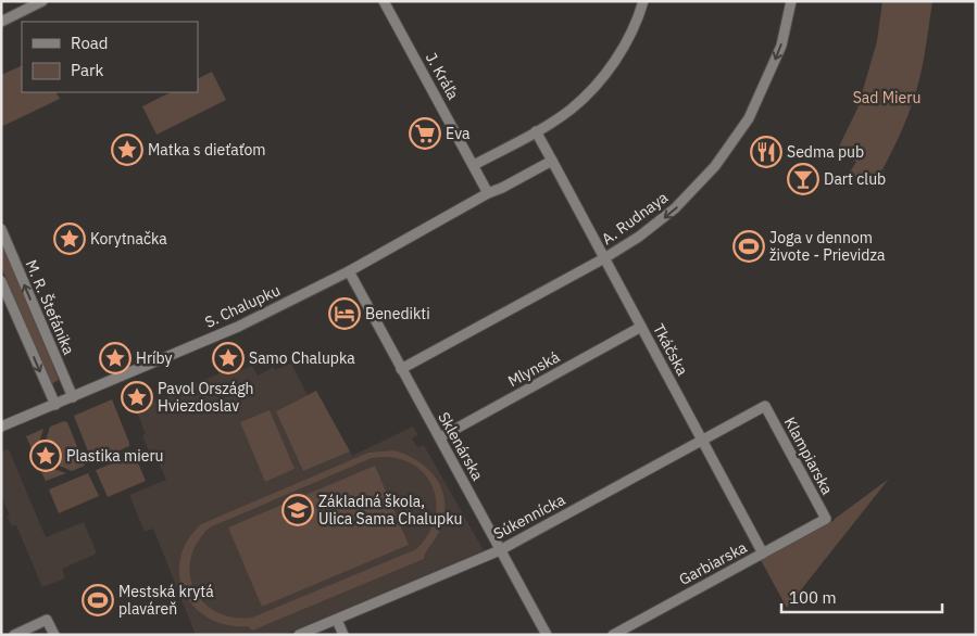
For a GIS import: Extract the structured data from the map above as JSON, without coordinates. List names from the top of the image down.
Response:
{
  "streets": {
    "street": [
      "J. Kráľa",
      "A. Rudnaya",
      "S. Chalupku",
      "M. R. Štefánika",
      "Tkáčska",
      "Mlynská",
      "Sklenárska",
      "Klampiarska",
      "Súkennícka",
      "Garbiarska"
    ]
  },
  "crossings": [
    ["A. Rudnaya", "Tkáčska"],
    ["A. Rudnaya", "Sklenárska"],
    ["S. Chalupku", "M. R. Štefánika"],
    ["S. Chalupku", "Tkáčska"],
    ["S. Chalupku", "Sklenárska"],
    ["Tkáčska", "Mlynská"],
    ["Tkáčska", "Súkennícka"],
    ["Tkáčska", "Garbiarska"],
    ["Mlynská", "Sklenárska"],
    ["Sklenárska", "Súkennícka"],
    ["Klampiarska", "Súkennícka"],
    ["Klampiarska", "Garbiarska"]
  ],
  "one_way": ["A. Rudnaya"],
  "parks": ["Sad Mieru"],
  "places": {
    "supermarket": ["Eva"],
    "place": [
      "Matka s dieťaťom",
      "Korytnačka",
      "Hríby",
      "Samo Chalupka",
      "Pavol Országh Hviezdoslav",
      "Plastika mieru"
    ],
    "restaurant": ["Sedma pub"],
    "bar": ["Dart club"],
    "sports": ["Joga v dennom živote - Prievidza", "Mestská krytá plaváreň"],
    "hotel": ["Benedikti"],
    "school or university": ["Základná škola, Ulica Sama Chalupku"]
  },
  "legend": ["Road", "Park"],
  "scale_bar": "100 m"
}
